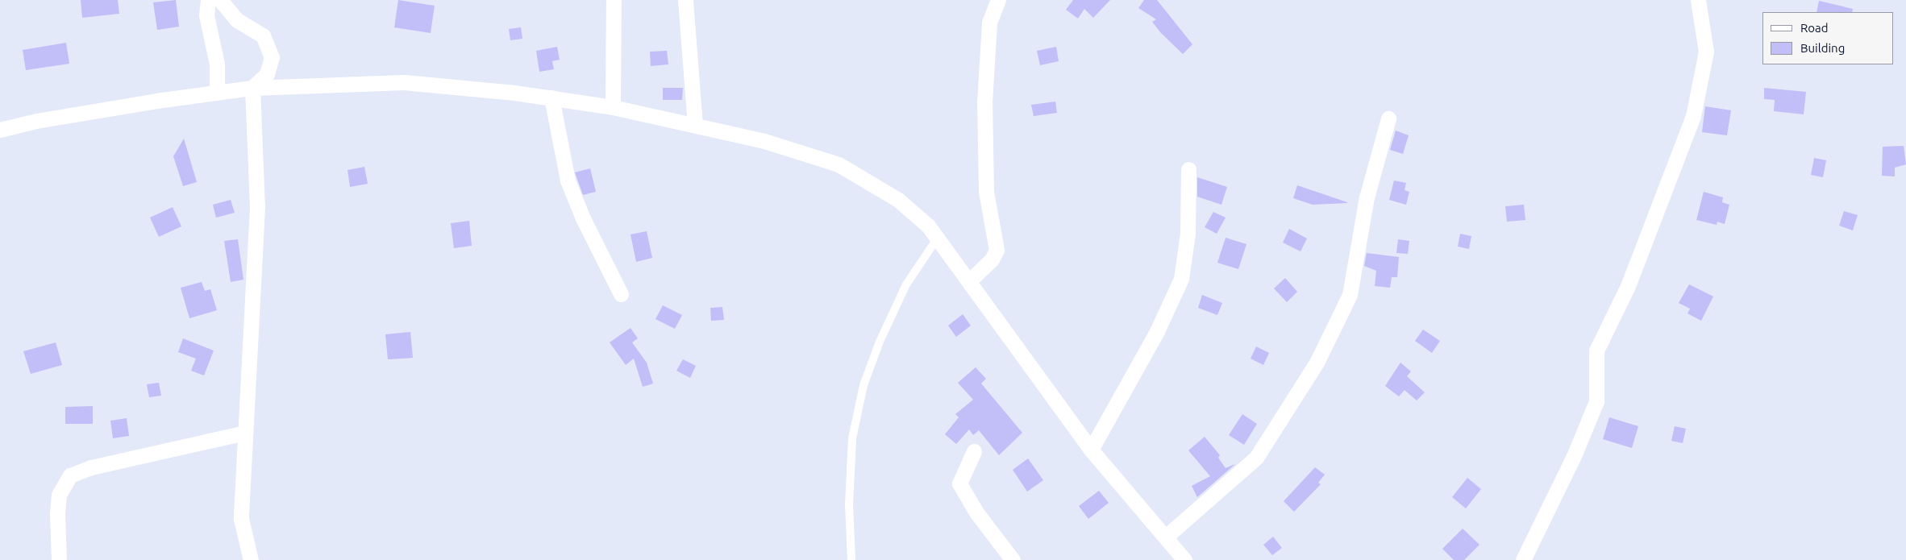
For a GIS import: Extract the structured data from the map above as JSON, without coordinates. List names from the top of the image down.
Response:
{
  "legend": ["Road", "Building"]
}
